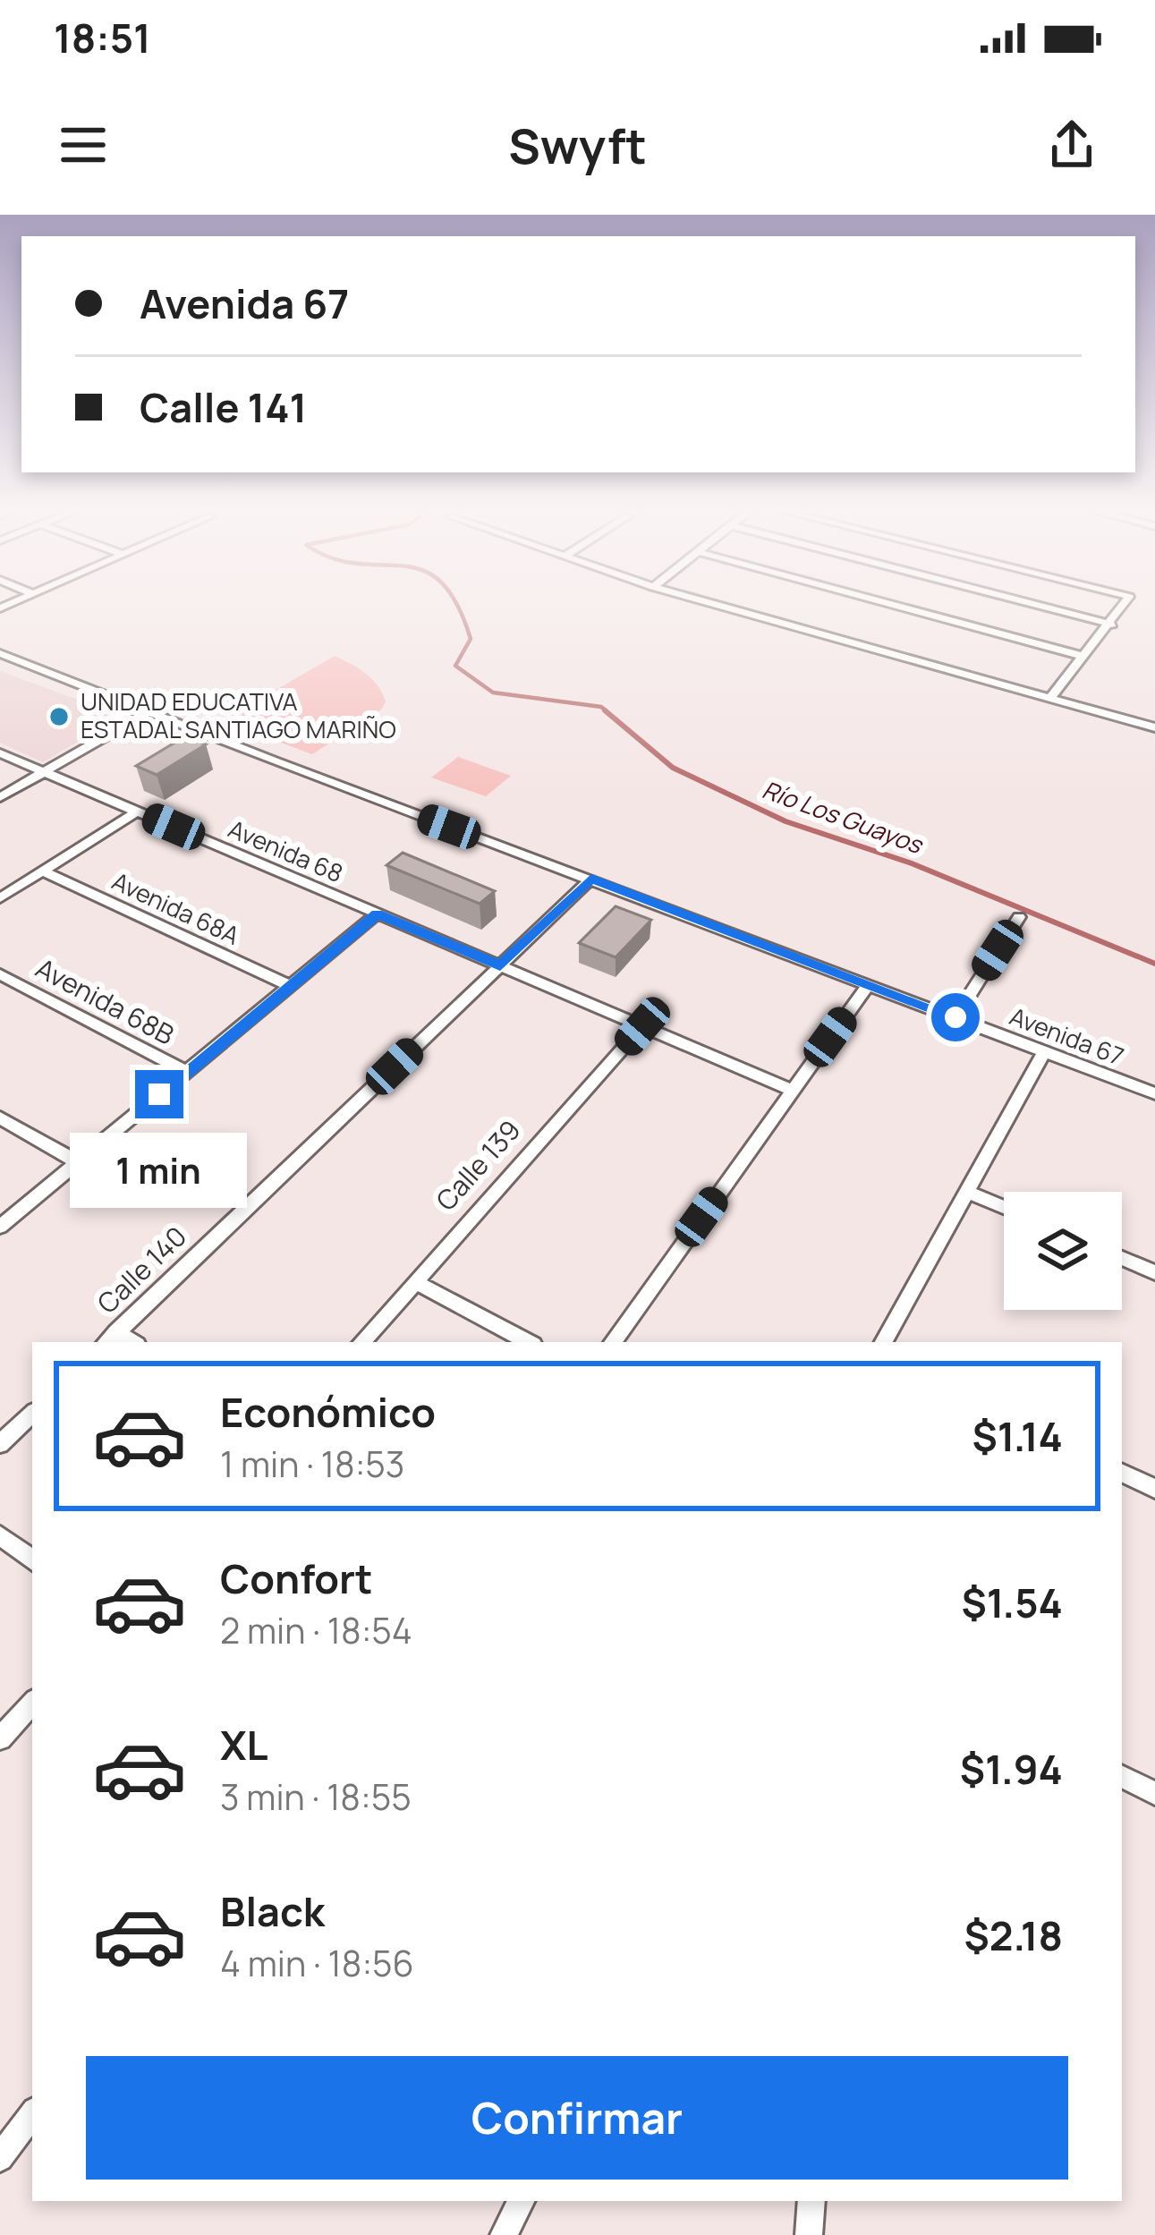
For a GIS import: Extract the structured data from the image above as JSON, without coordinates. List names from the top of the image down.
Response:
{
  "streets": {
    "street": [
      "Avenida 68",
      "Avenida 68A",
      "Avenida 68B",
      "Avenida 67",
      "Calle 139",
      "Calle 140"
    ]
  },
  "crossings": [
    ["Avenida 68", "Calle 139"],
    ["Avenida 68", "Calle 140"],
    ["Avenida 67", "Calle 140"]
  ],
  "water": ["Río Los Guayos"],
  "places": ["UNIDAD EDUCATIVA ESTADAL SANTIAGO MARIÑO"],
  "page": {
    "status": "18:51",
    "header": "Swyft",
    "banner": ["Avenida 67", "Calle 141"],
    "bubble": "1 min",
    "list": [
      {
        "name": "Económico",
        "note": "1 min · 18:53",
        "value": "$1.14"
      },
      {
        "name": "Confort",
        "note": "2 min · 18:54",
        "value": "$1.54"
      },
      {
        "name": "XL",
        "note": "3 min · 18:55",
        "value": "$1.94"
      },
      {
        "name": "Black",
        "note": "4 min · 18:56",
        "value": "$2.18"
      }
    ],
    "buttons": "Confirmar"
  }
}
